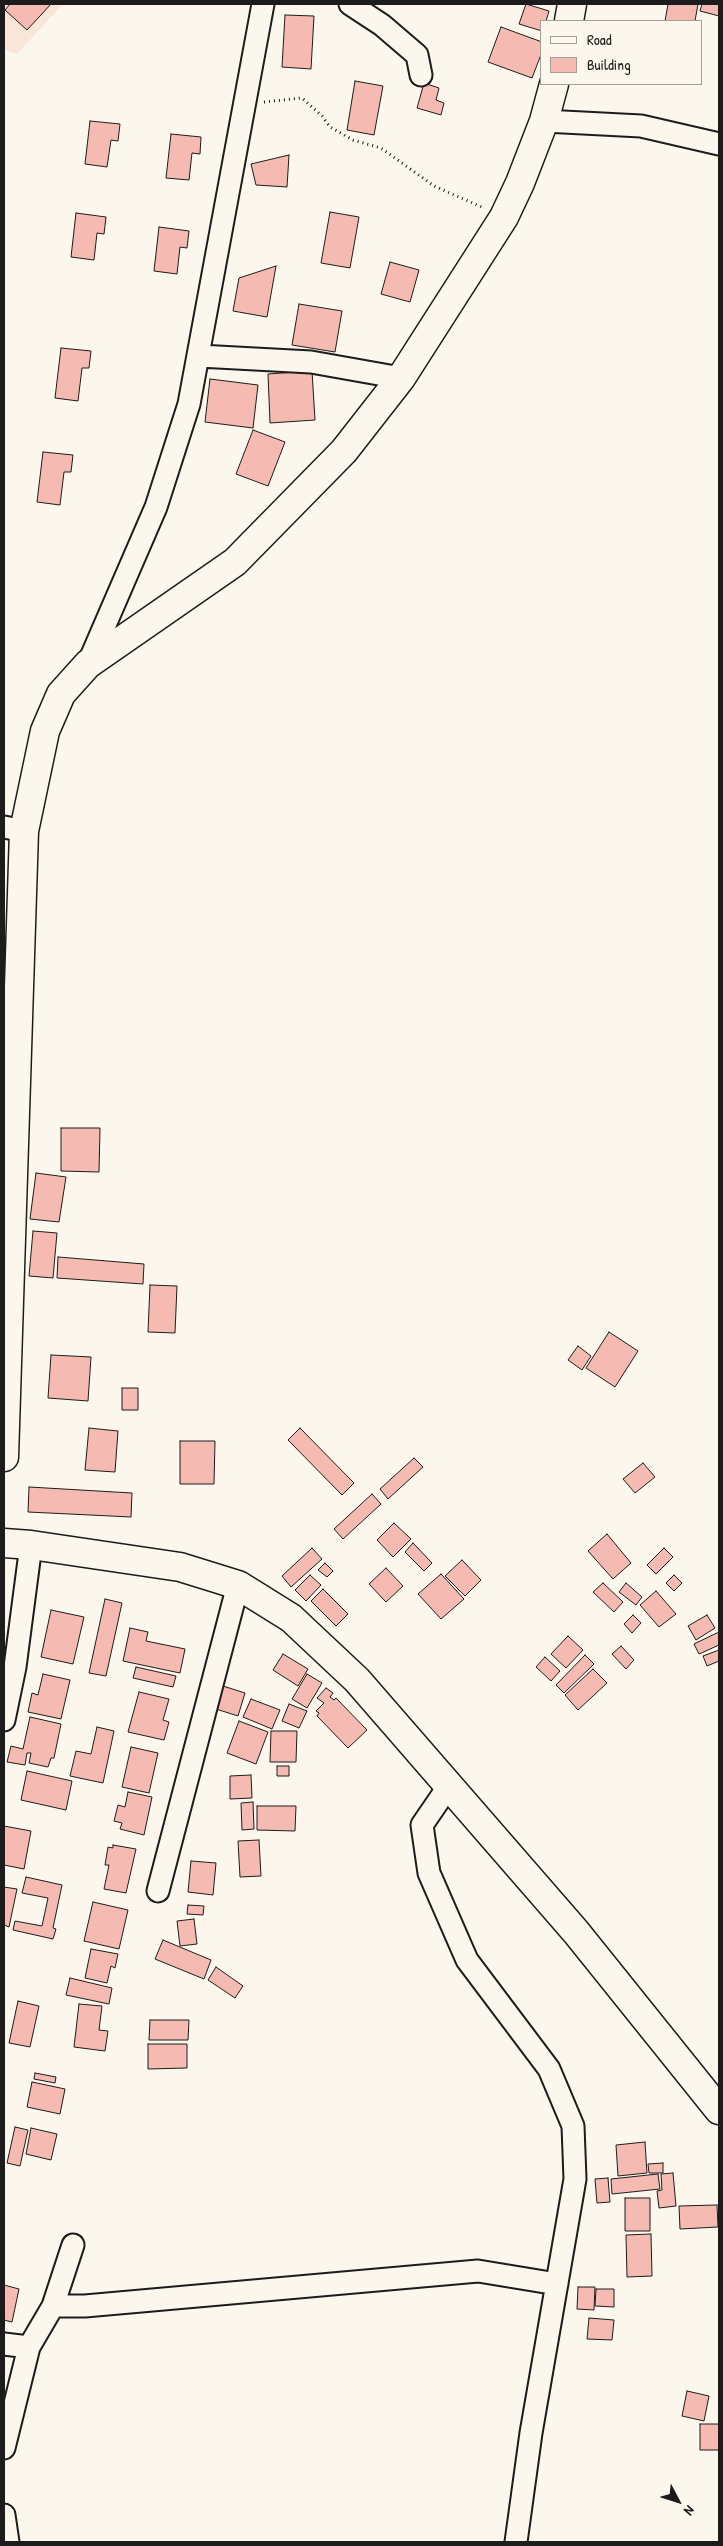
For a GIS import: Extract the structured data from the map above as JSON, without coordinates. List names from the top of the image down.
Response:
{
  "legend": ["Road", "Building"],
  "north": "bottom right"
}
